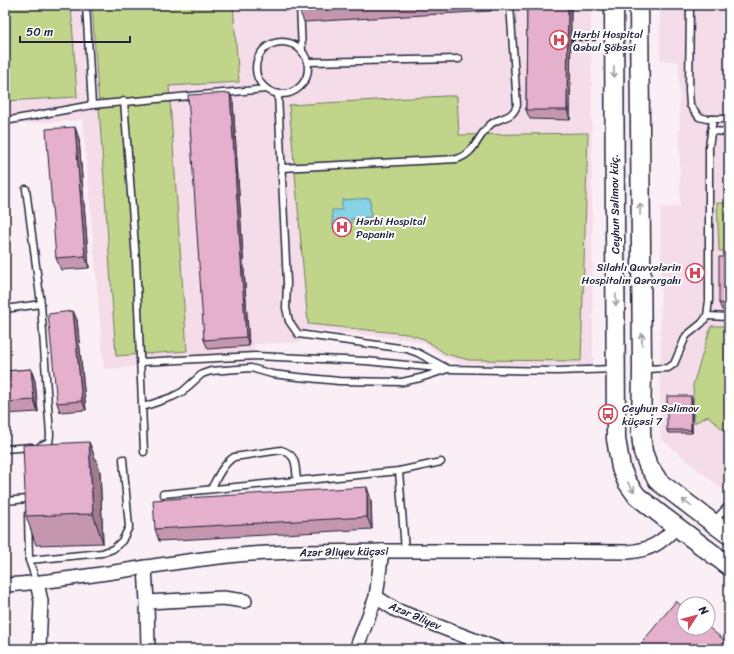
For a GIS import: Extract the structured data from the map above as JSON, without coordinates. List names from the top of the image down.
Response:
{
  "streets": {
    "main road": ["Ceyhun Səlimov küç."],
    "street": ["Azər Əliyev küçəsi", "Azər Əliyev"]
  },
  "crossings": [
    ["Ceyhun Səlimov küç.", "Azər Əliyev küçəsi"],
    ["Azər Əliyev küçəsi", "Azər Əliyev"]
  ],
  "places": {
    "hospital": ["Hərbi Hospital Qəbul Şöbəsi", "Hərbi Hospital Papanin", "Silahlı Quvvələrin Hospitalın Qərargahı"],
    "bus stop": ["Ceyhun Səlimov küçəsi 7"]
  },
  "scale_bar": "50 m",
  "north": "top right"
}
